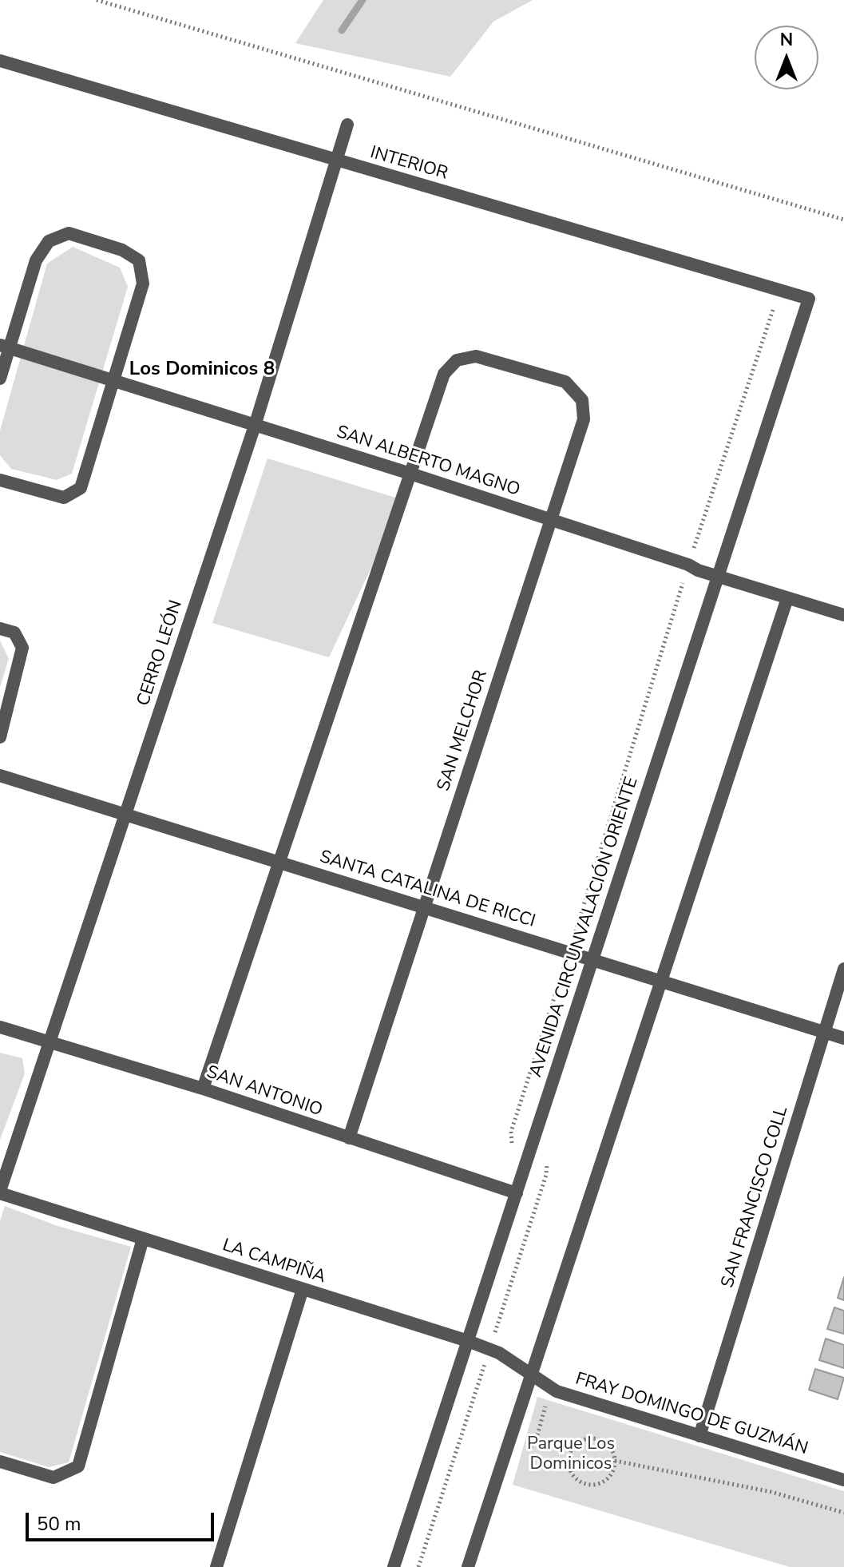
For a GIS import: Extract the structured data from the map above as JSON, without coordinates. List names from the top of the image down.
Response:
{
  "streets": {
    "street": [
      "INTERIOR",
      "SAN ALBERTO MAGNO",
      "CERRO LEÓN",
      "SAN MELCHOR",
      "SANTA CATALINA DE RICCI",
      "AVENIDA CIRCUNVALACIÓN ORIENTE",
      "SAN ANTONIO",
      "SAN FRANCISCO COLL",
      "LA CAMPIÑA",
      "FRAY DOMINGO DE GUZMÁN"
    ]
  },
  "crossings": [
    ["INTERIOR", "CERRO LEÓN"],
    ["INTERIOR", "AVENIDA CIRCUNVALACIÓN ORIENTE"],
    ["SAN ALBERTO MAGNO", "CERRO LEÓN"],
    ["SAN ALBERTO MAGNO", "SAN MELCHOR"],
    ["SAN ALBERTO MAGNO", "AVENIDA CIRCUNVALACIÓN ORIENTE"],
    ["CERRO LEÓN", "SANTA CATALINA DE RICCI"],
    ["CERRO LEÓN", "SAN ANTONIO"],
    ["CERRO LEÓN", "LA CAMPIÑA"],
    ["SAN MELCHOR", "SANTA CATALINA DE RICCI"],
    ["SAN MELCHOR", "SAN ANTONIO"],
    ["SANTA CATALINA DE RICCI", "AVENIDA CIRCUNVALACIÓN ORIENTE"],
    ["SANTA CATALINA DE RICCI", "SAN FRANCISCO COLL"],
    ["AVENIDA CIRCUNVALACIÓN ORIENTE", "SAN ANTONIO"],
    ["AVENIDA CIRCUNVALACIÓN ORIENTE", "LA CAMPIÑA"],
    ["SAN FRANCISCO COLL", "FRAY DOMINGO DE GUZMÁN"],
    ["LA CAMPIÑA", "FRAY DOMINGO DE GUZMÁN"]
  ],
  "districts": ["Los Dominicos 8"],
  "parks": ["Parque Los Dominicos"],
  "scale_bar": "50 m",
  "north": "top"
}
